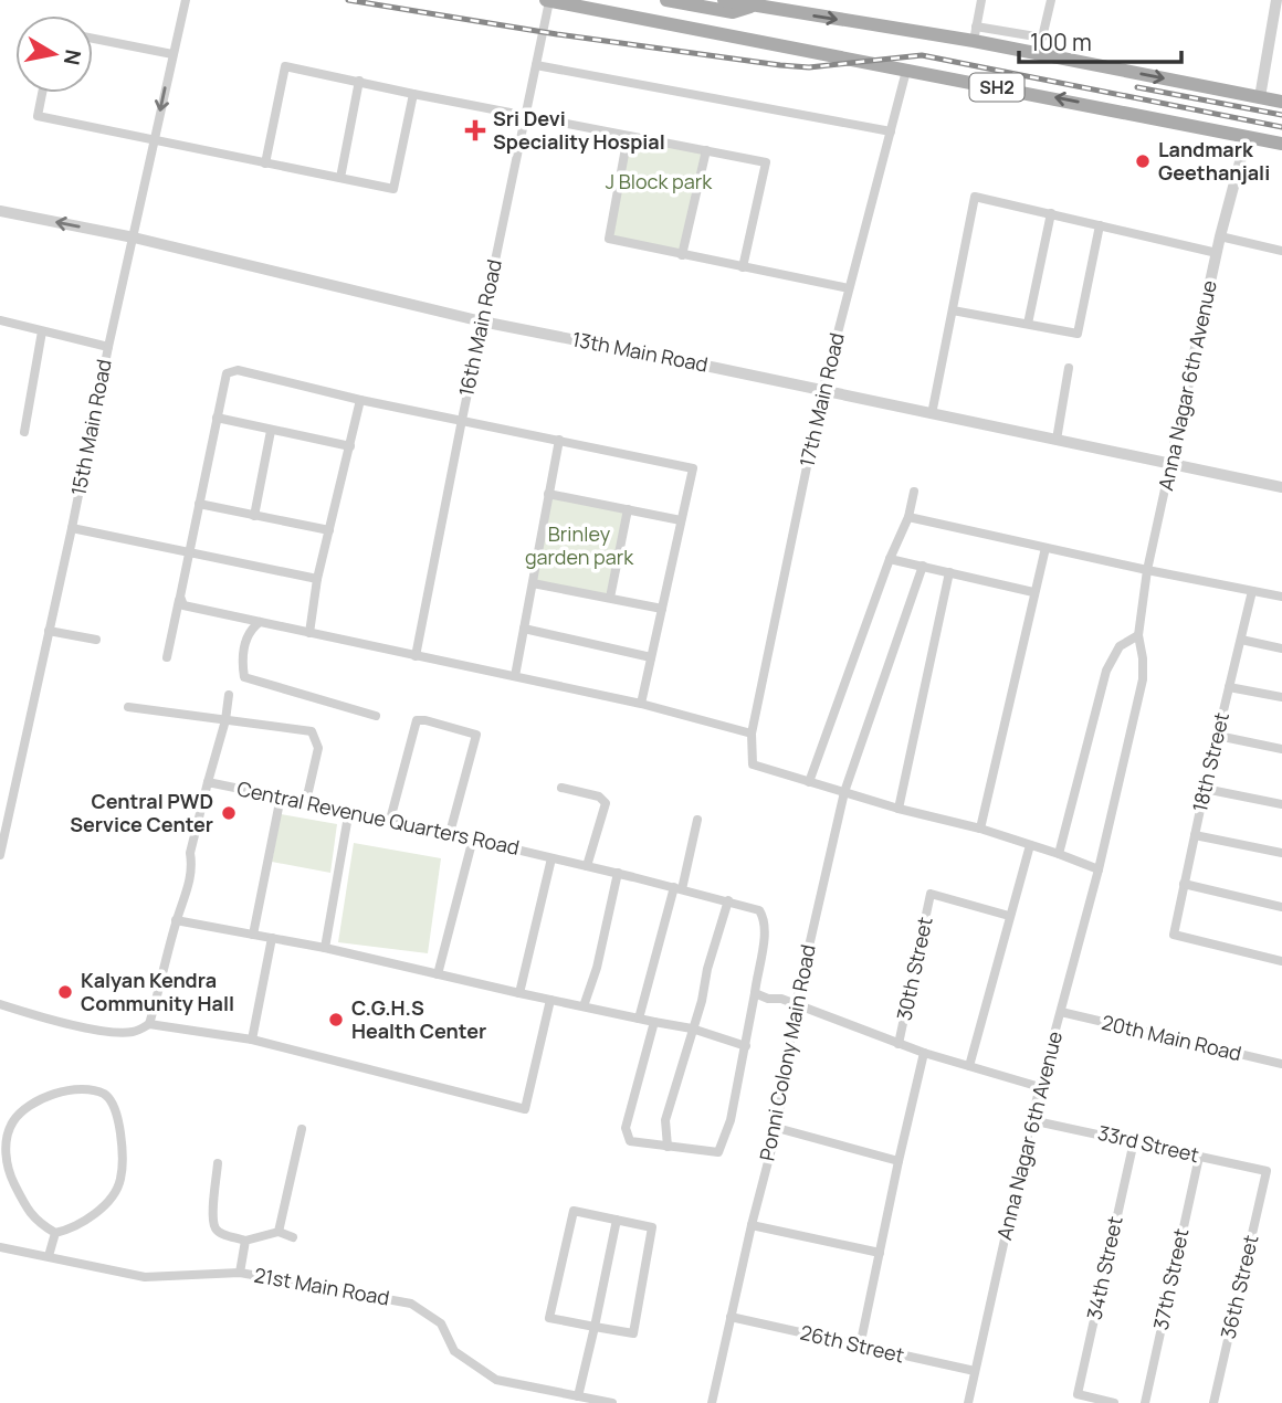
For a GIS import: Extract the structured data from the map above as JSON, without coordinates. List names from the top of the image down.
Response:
{
  "streets": {
    "main road": ["SH2"],
    "street": [
      "16th Main Road",
      "13th Main Road",
      "Anna Nagar 6th Avenue",
      "17th Main Road",
      "15th Main Road",
      "18th Street",
      "Central Revenue Quarters Road",
      "30th Street",
      "20th Main Road",
      "Ponni Colony Main Road",
      "33rd Street",
      "34th Street",
      "37th Street",
      "21st Main Road",
      "36th Street",
      "26th Street"
    ]
  },
  "crossings": [
    ["SH2", "Anna Nagar 6th Avenue"],
    ["SH2", "17th Main Road"],
    ["16th Main Road", "13th Main Road"],
    ["13th Main Road", "Anna Nagar 6th Avenue"],
    ["13th Main Road", "17th Main Road"],
    ["13th Main Road", "15th Main Road"],
    ["Anna Nagar 6th Avenue", "20th Main Road"],
    ["Anna Nagar 6th Avenue", "33rd Street"],
    ["Anna Nagar 6th Avenue", "26th Street"],
    ["Ponni Colony Main Road", "26th Street"],
    ["33rd Street", "34th Street"],
    ["33rd Street", "37th Street"],
    ["33rd Street", "36th Street"]
  ],
  "parks": ["J Block park", "Brinley garden park"],
  "places": {
    "health": ["Sri Devi Speciality Hospial"],
    "other": [
      "Landmark Geethanjali",
      "Central PWD Service Center",
      "Kalyan Kendra Community Hall",
      "C.G.H.S Health Center"
    ]
  },
  "scale_bar": "100 m",
  "north": "right"
}
